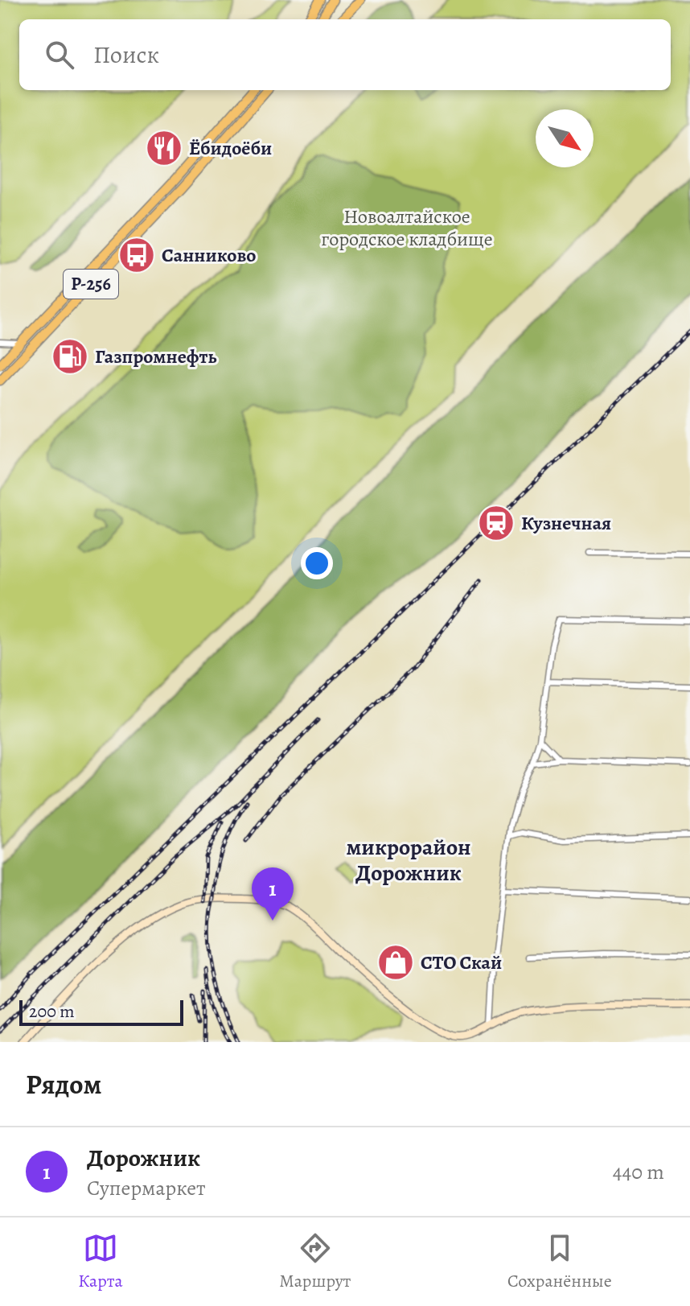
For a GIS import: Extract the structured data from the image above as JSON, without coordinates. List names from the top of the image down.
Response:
{
  "streets": {
    "highway": ["Р-256"]
  },
  "districts": ["микрорайон Дорожник"],
  "parks": ["Новоалтайское городское кладбище"],
  "places": {
    "restaurant": ["Ёбидоёби"],
    "bus stop": ["Санниково"],
    "fuel station": ["Газпромнефть"],
    "station": ["Кузнечная"],
    "shop": ["СТО Скай"]
  },
  "scale_bar": "200 m",
  "north": "bottom right",
  "page": {
    "search": "Поиск",
    "pins": "1",
    "scale": "200 m",
    "heading": "Рядом",
    "list": [
      {
        "mark": "1",
        "name": "Дорожник",
        "note": "Супермаркет",
        "value": "440 m"
      }
    ],
    "nav": ["Карта", "Маршрут", "Сохранённые"]
  }
}
